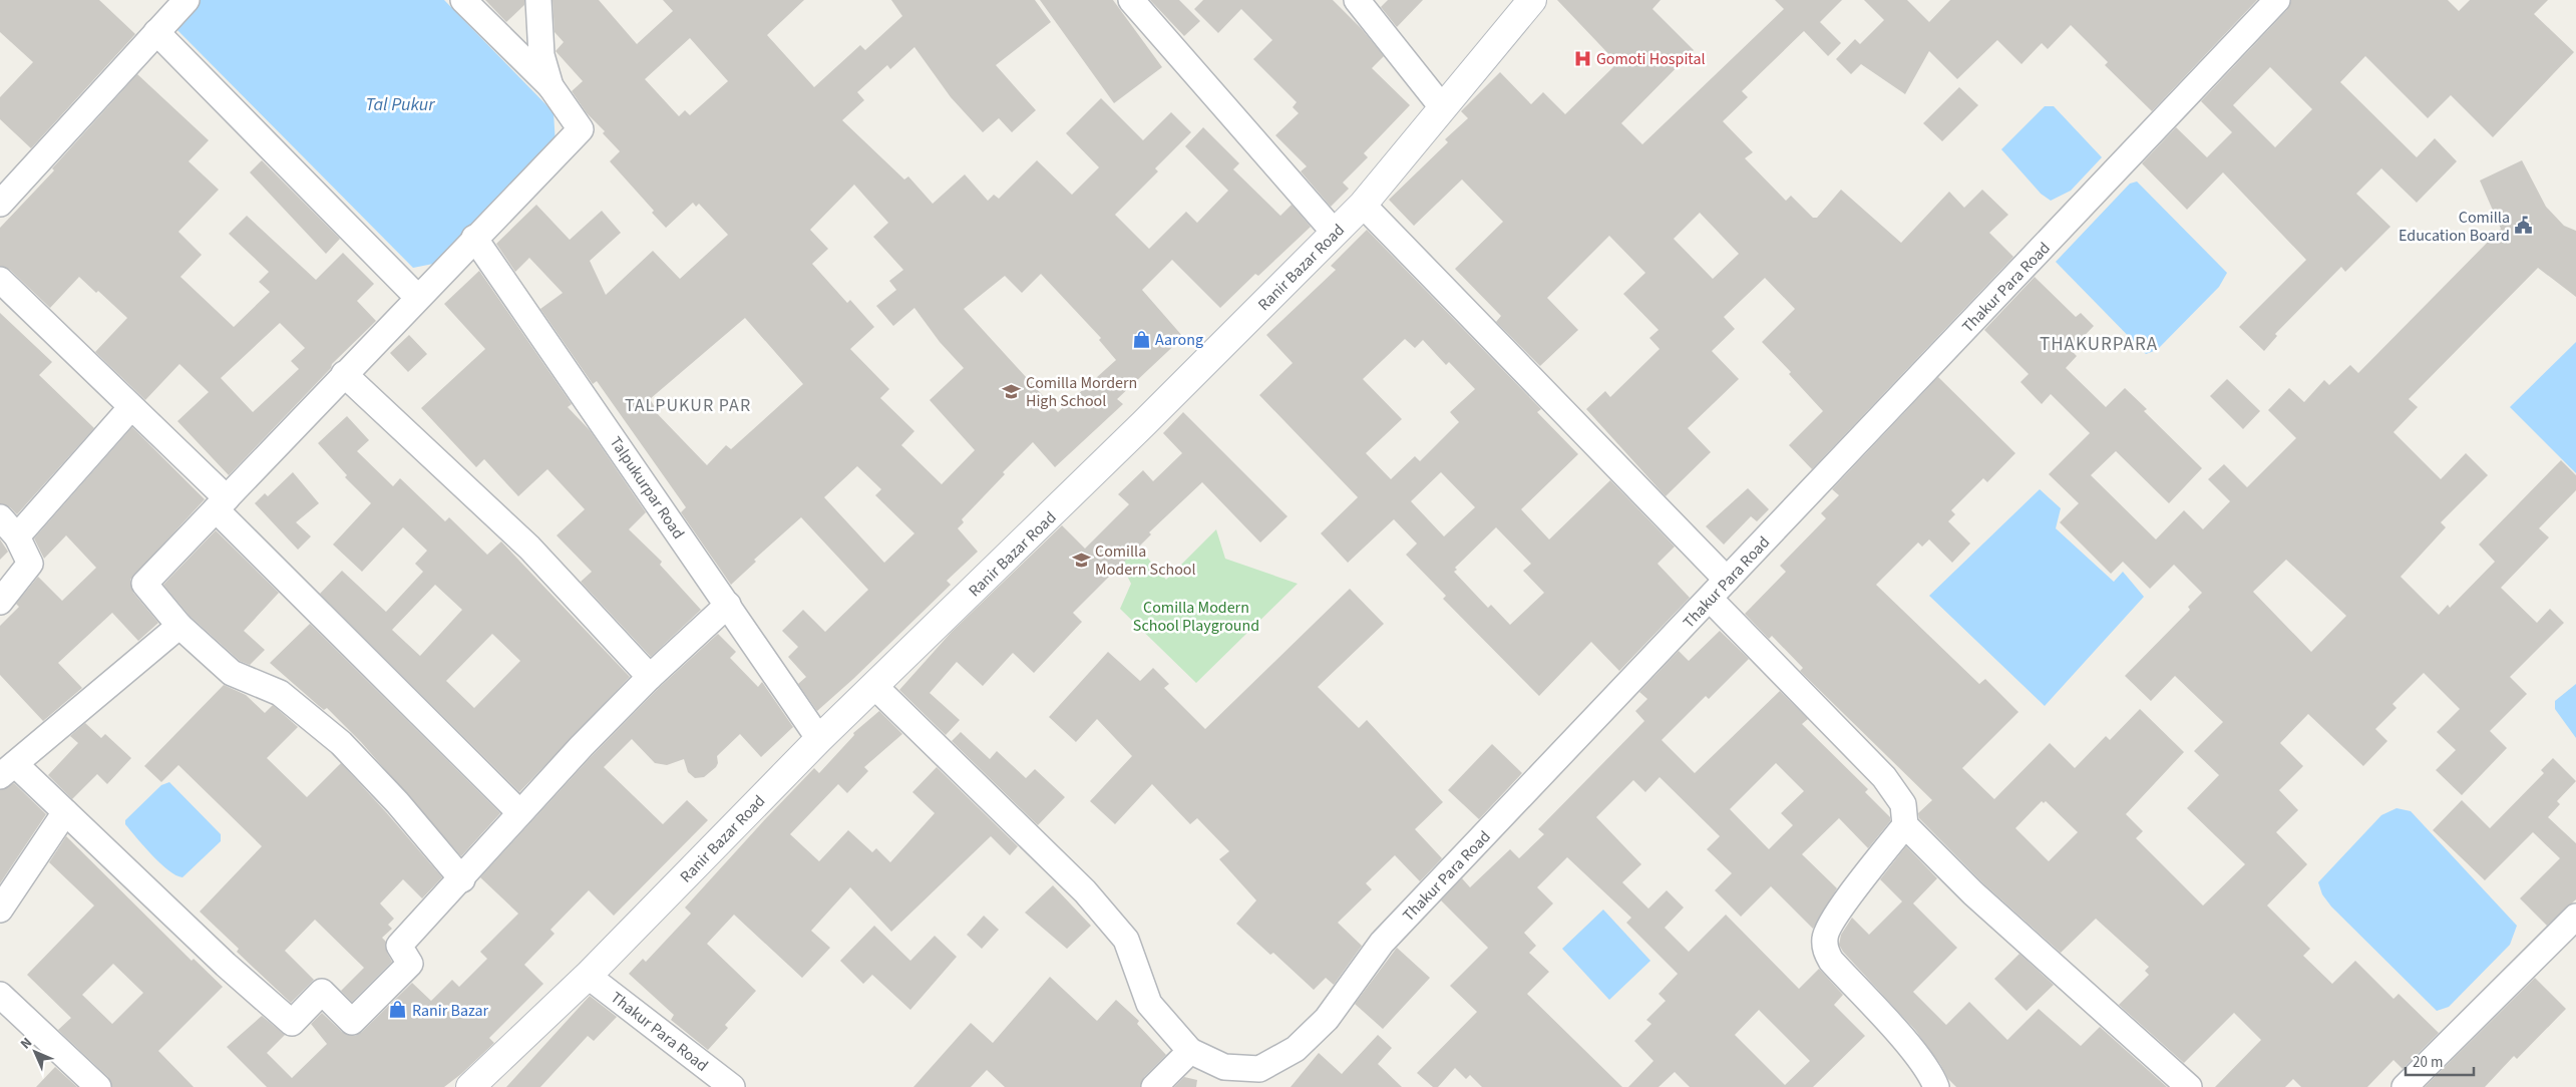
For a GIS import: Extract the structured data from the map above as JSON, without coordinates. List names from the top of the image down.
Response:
{
  "streets": {
    "main road": ["Ranir Bazar Road"],
    "street": ["Thakur Para Road", "Talpukurpar Road"]
  },
  "crossings": [
    ["Ranir Bazar Road", "Thakur Para Road"],
    ["Ranir Bazar Road", "Talpukurpar Road"]
  ],
  "districts": ["THAKURPARA", "TALPUKUR PAR"],
  "water": ["Tal Pukur"],
  "parks": ["Comilla Modern School Playground"],
  "places": {
    "hospital": ["Gomoti Hospital"],
    "public building": ["Comilla Education Board"],
    "shop": ["Aarong", "Ranir Bazar"],
    "school or university": ["Comilla Mordern High School", "Comilla Modern School"]
  },
  "scale_bar": "20 m",
  "north": "top left"
}
